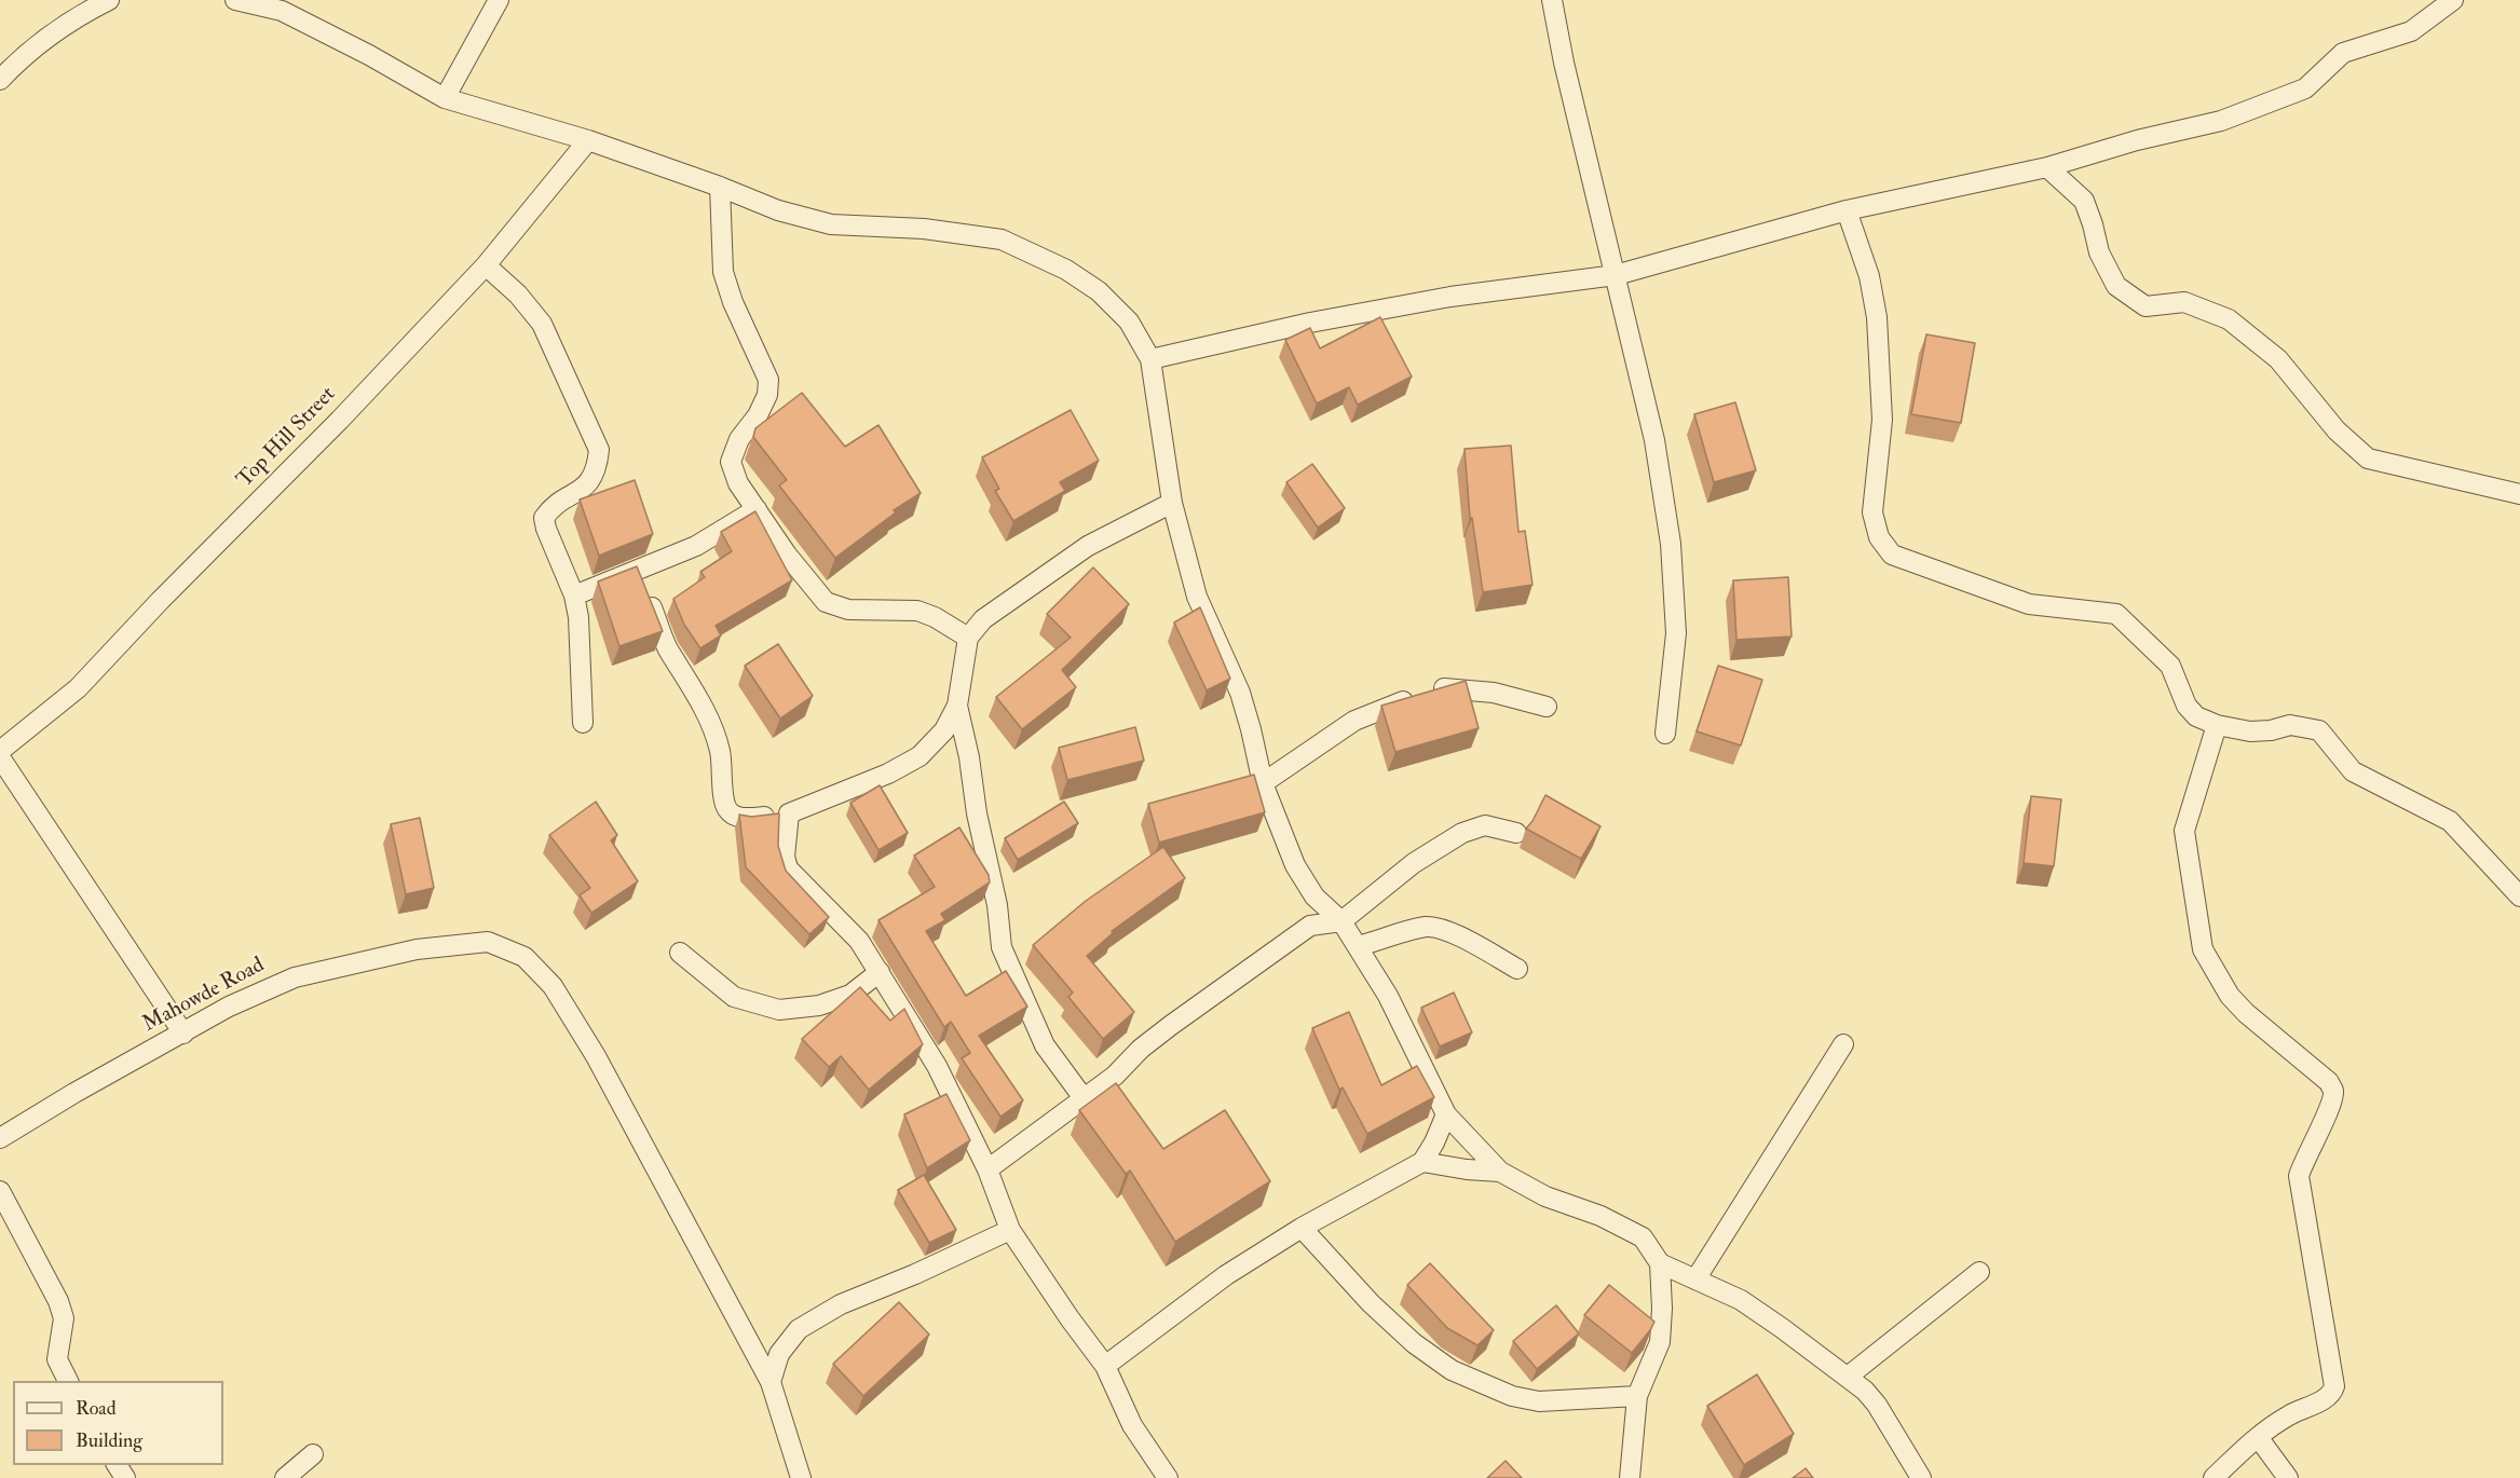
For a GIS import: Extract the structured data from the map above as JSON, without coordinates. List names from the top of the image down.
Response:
{
  "streets": {
    "street": ["Top Hill Street", "Mahowde Road"]
  },
  "legend": ["Road", "Building"]
}
